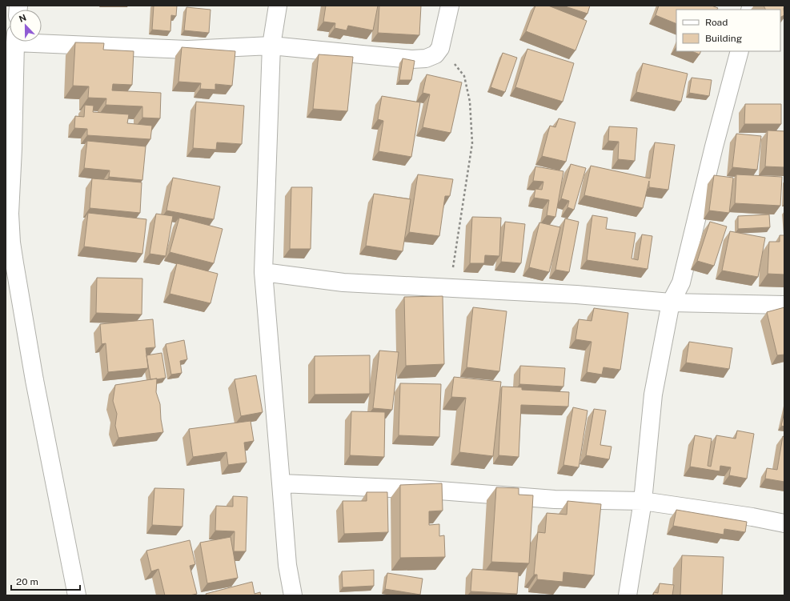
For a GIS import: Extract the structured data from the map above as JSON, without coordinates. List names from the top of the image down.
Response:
{
  "legend": ["Road", "Building"],
  "scale_bar": "20 m",
  "north": "top"
}
